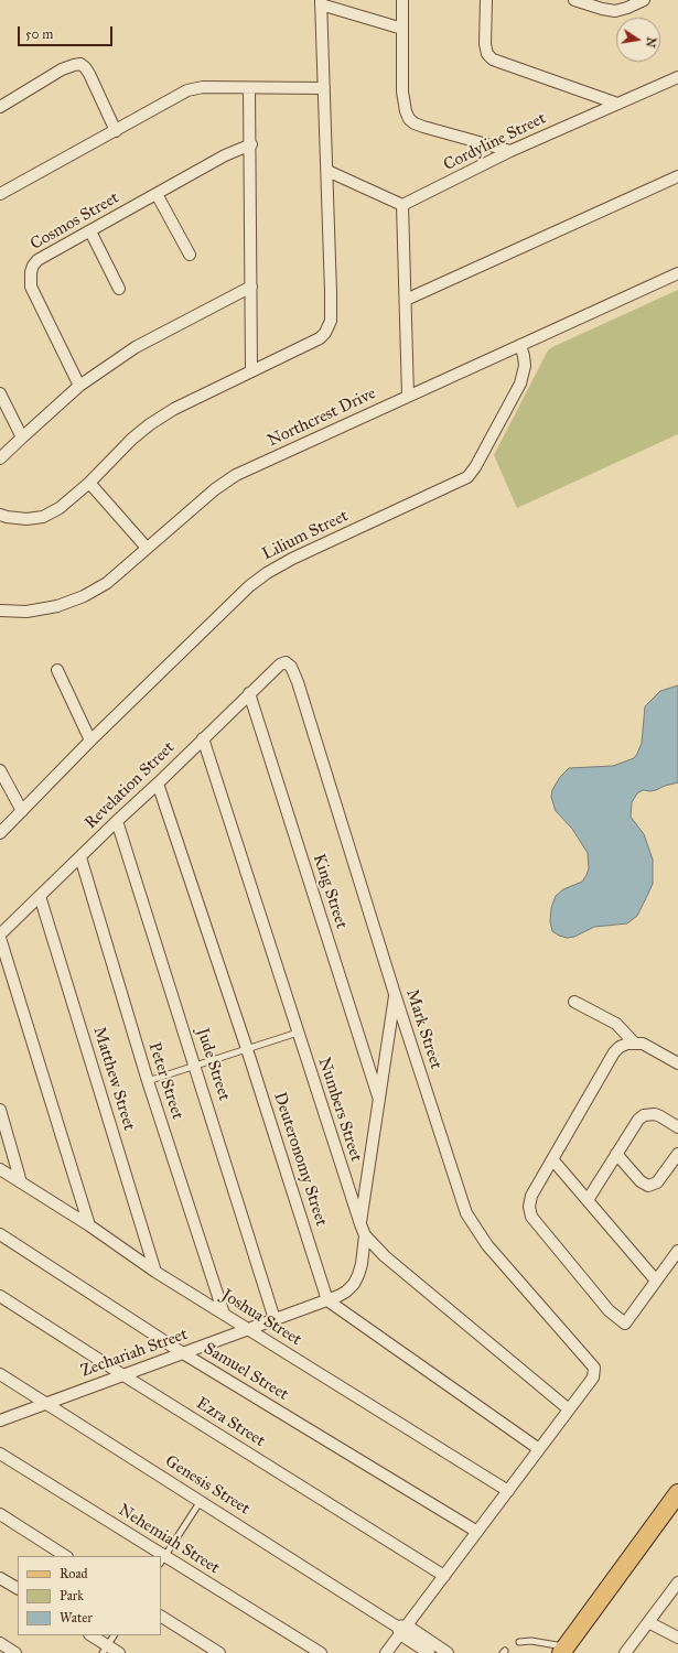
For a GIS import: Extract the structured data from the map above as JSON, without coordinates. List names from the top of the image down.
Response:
{
  "streets": {
    "street": [
      "Cordyline Street",
      "Cosmos Street",
      "Northcrest Drive",
      "Lilium Street",
      "Revelation Street",
      "King Street",
      "Mark Street",
      "Jude Street",
      "Matthew Street",
      "Peter Street",
      "Numbers Street",
      "Deuteronomy Street",
      "Joshua Street",
      "Zechariah Street",
      "Samuel Street",
      "Ezra Street",
      "Genesis Street",
      "Nehemiah Street"
    ]
  },
  "crossings": [
    ["Northcrest Drive", "Lilium Street"],
    ["Revelation Street", "King Street"],
    ["Revelation Street", "Mark Street"],
    ["Revelation Street", "Jude Street"],
    ["Revelation Street", "Matthew Street"],
    ["Revelation Street", "Peter Street"],
    ["Revelation Street", "Numbers Street"],
    ["Revelation Street", "Deuteronomy Street"],
    ["King Street", "Zechariah Street"],
    ["Mark Street", "Numbers Street"],
    ["Mark Street", "Zechariah Street"],
    ["Jude Street", "Zechariah Street"],
    ["Matthew Street", "Joshua Street"],
    ["Peter Street", "Joshua Street"],
    ["Numbers Street", "Zechariah Street"],
    ["Deuteronomy Street", "Zechariah Street"],
    ["Joshua Street", "Zechariah Street"],
    ["Zechariah Street", "Samuel Street"],
    ["Zechariah Street", "Ezra Street"],
    ["Zechariah Street", "Genesis Street"]
  ],
  "legend": ["Road", "Park", "Water"],
  "scale_bar": "50 m",
  "north": "right"
}
